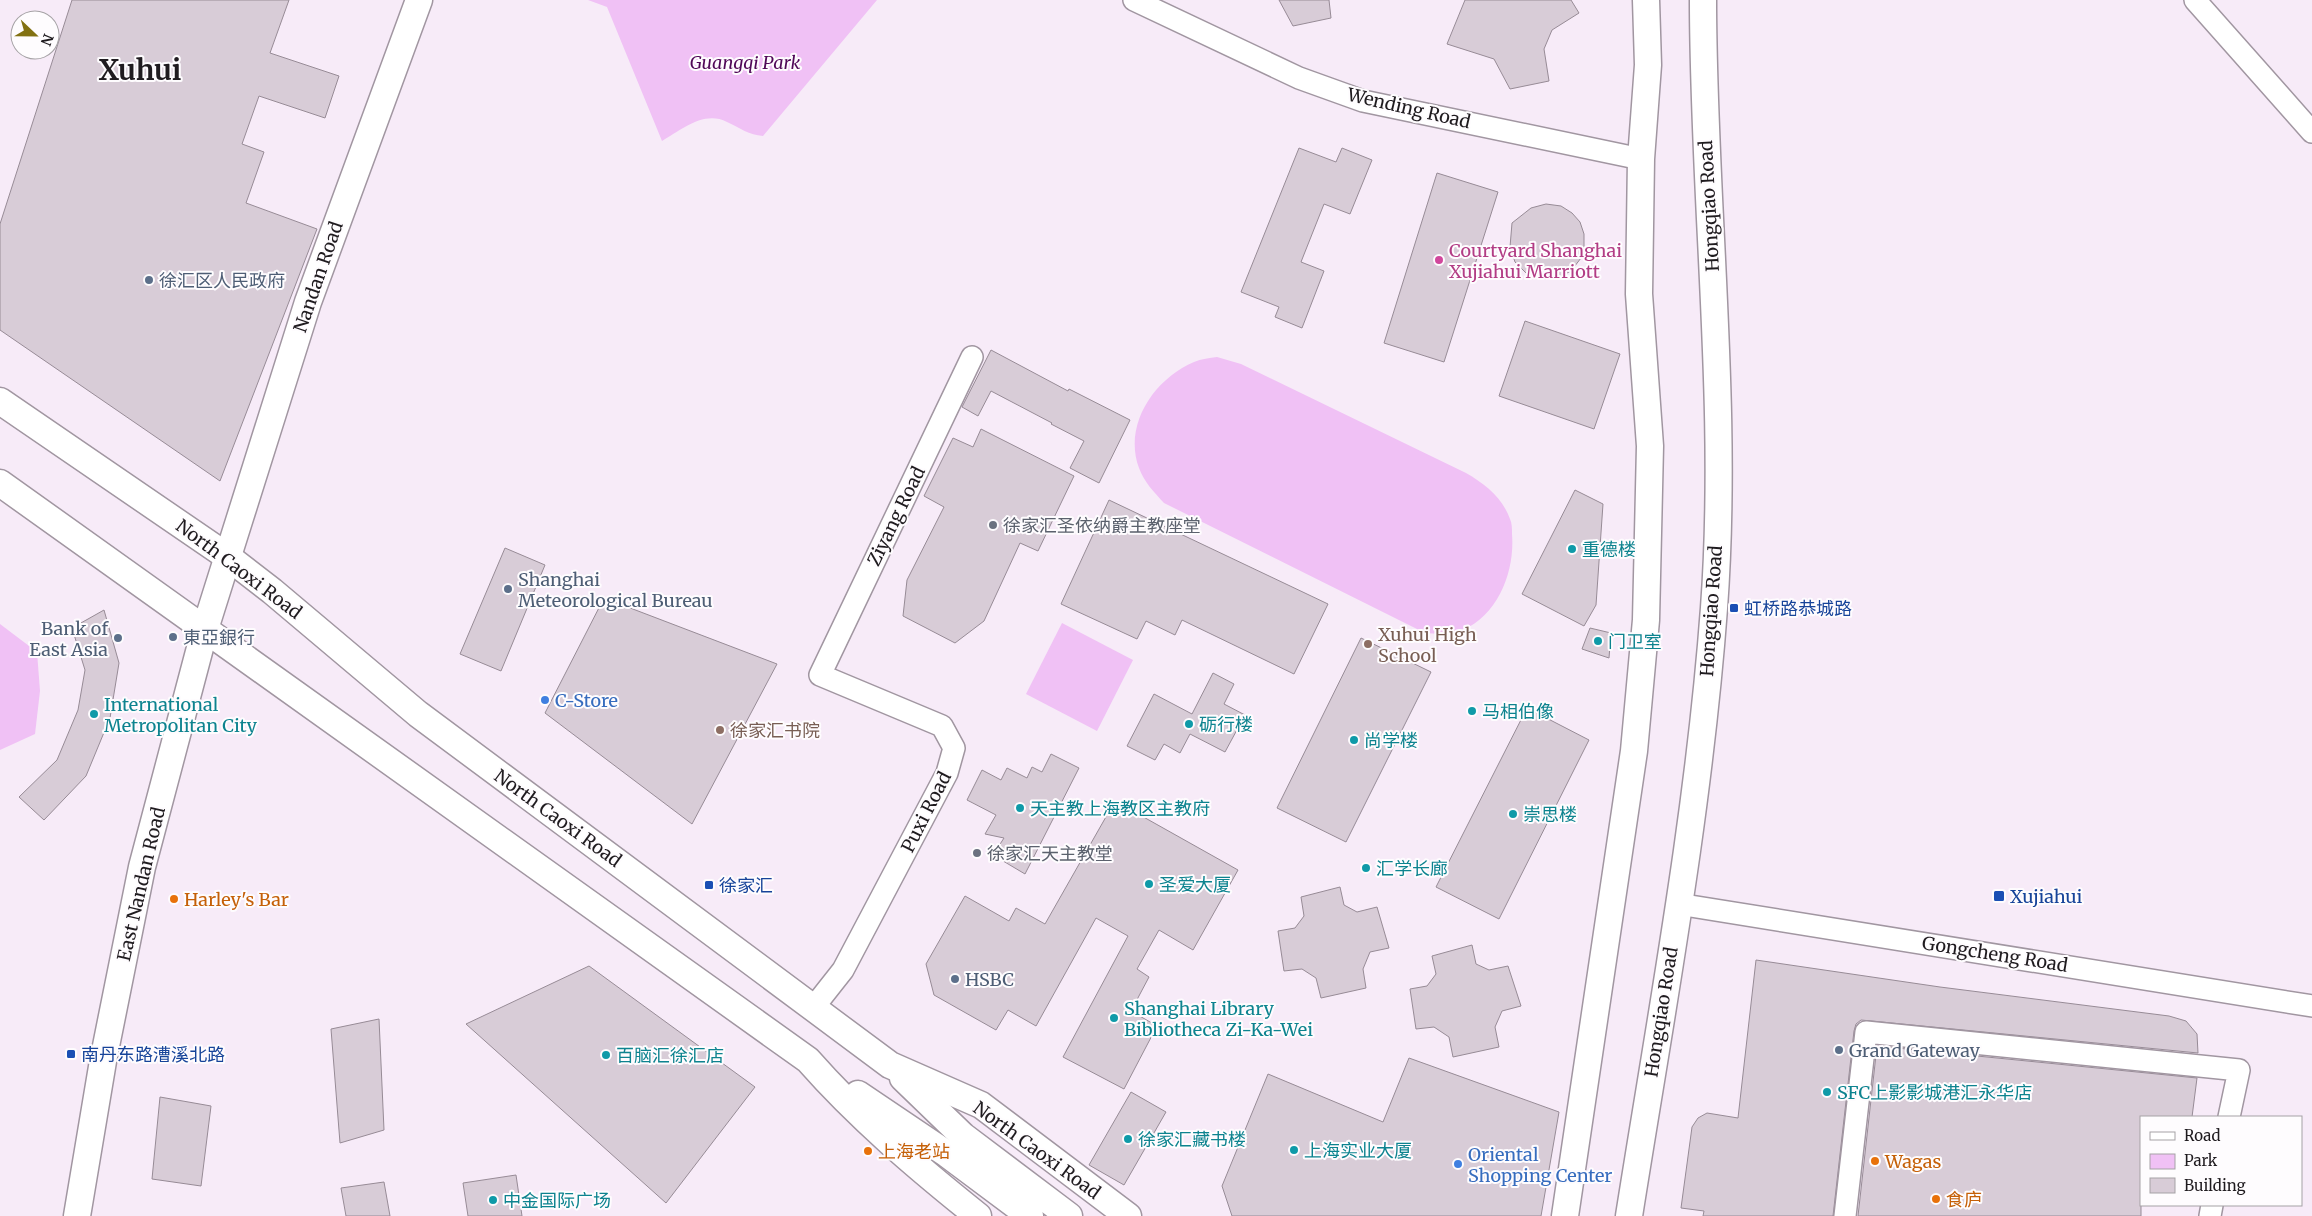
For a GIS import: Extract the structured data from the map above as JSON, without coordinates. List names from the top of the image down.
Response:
{
  "streets": {
    "main road": [
      "Hongqiao Road",
      "Nandan Road",
      "North Caoxi Road",
      "East Nandan Road"
    ],
    "street": [
      "Wending Road",
      "Ziyang Road",
      "Puxi Road",
      "Gongcheng Road"
    ]
  },
  "crossings": [
    ["Hongqiao Road", "Gongcheng Road"],
    ["Nandan Road", "North Caoxi Road"],
    ["Nandan Road", "East Nandan Road"],
    ["Ziyang Road", "Puxi Road"],
    ["North Caoxi Road", "Puxi Road"],
    ["North Caoxi Road", "East Nandan Road"]
  ],
  "districts": ["Xuhui"],
  "parks": ["Guangqi Park"],
  "places": {
    "other": [
      "Courtyard Shanghai Xujiahui Marriott",
      "徐汇区人民政府",
      "徐家汇圣依纳爵主教座堂",
      "重德楼",
      "Shanghai Meteorological Bureau",
      "東亞銀行",
      "Bank of East Asia",
      "门卫室",
      "Xuhui High School",
      "C-Store",
      "马相伯像",
      "International Metropolitan City",
      "砺行楼",
      "徐家汇书院",
      "尚学楼",
      "天主教上海教区主教府",
      "崇思楼",
      "徐家汇天主教堂",
      "汇学长廊",
      "圣爱大厦",
      "Harley's Bar",
      "HSBC",
      "Shanghai Library Bibliotheca Zi-Ka-Wei",
      "Grand Gateway",
      "百脑汇徐汇店",
      "SFC上影影城港汇永华店",
      "徐家汇藏书楼",
      "上海实业大厦",
      "上海老站",
      "Wagas",
      "Oriental Shopping Center",
      "食庐",
      "中金国际广场"
    ],
    "transit": [
      "虹桥路恭城路",
      "徐家汇",
      "Xujiahui",
      "南丹东路漕溪北路"
    ]
  },
  "legend": ["Road", "Park", "Building"],
  "north": "right"
}
